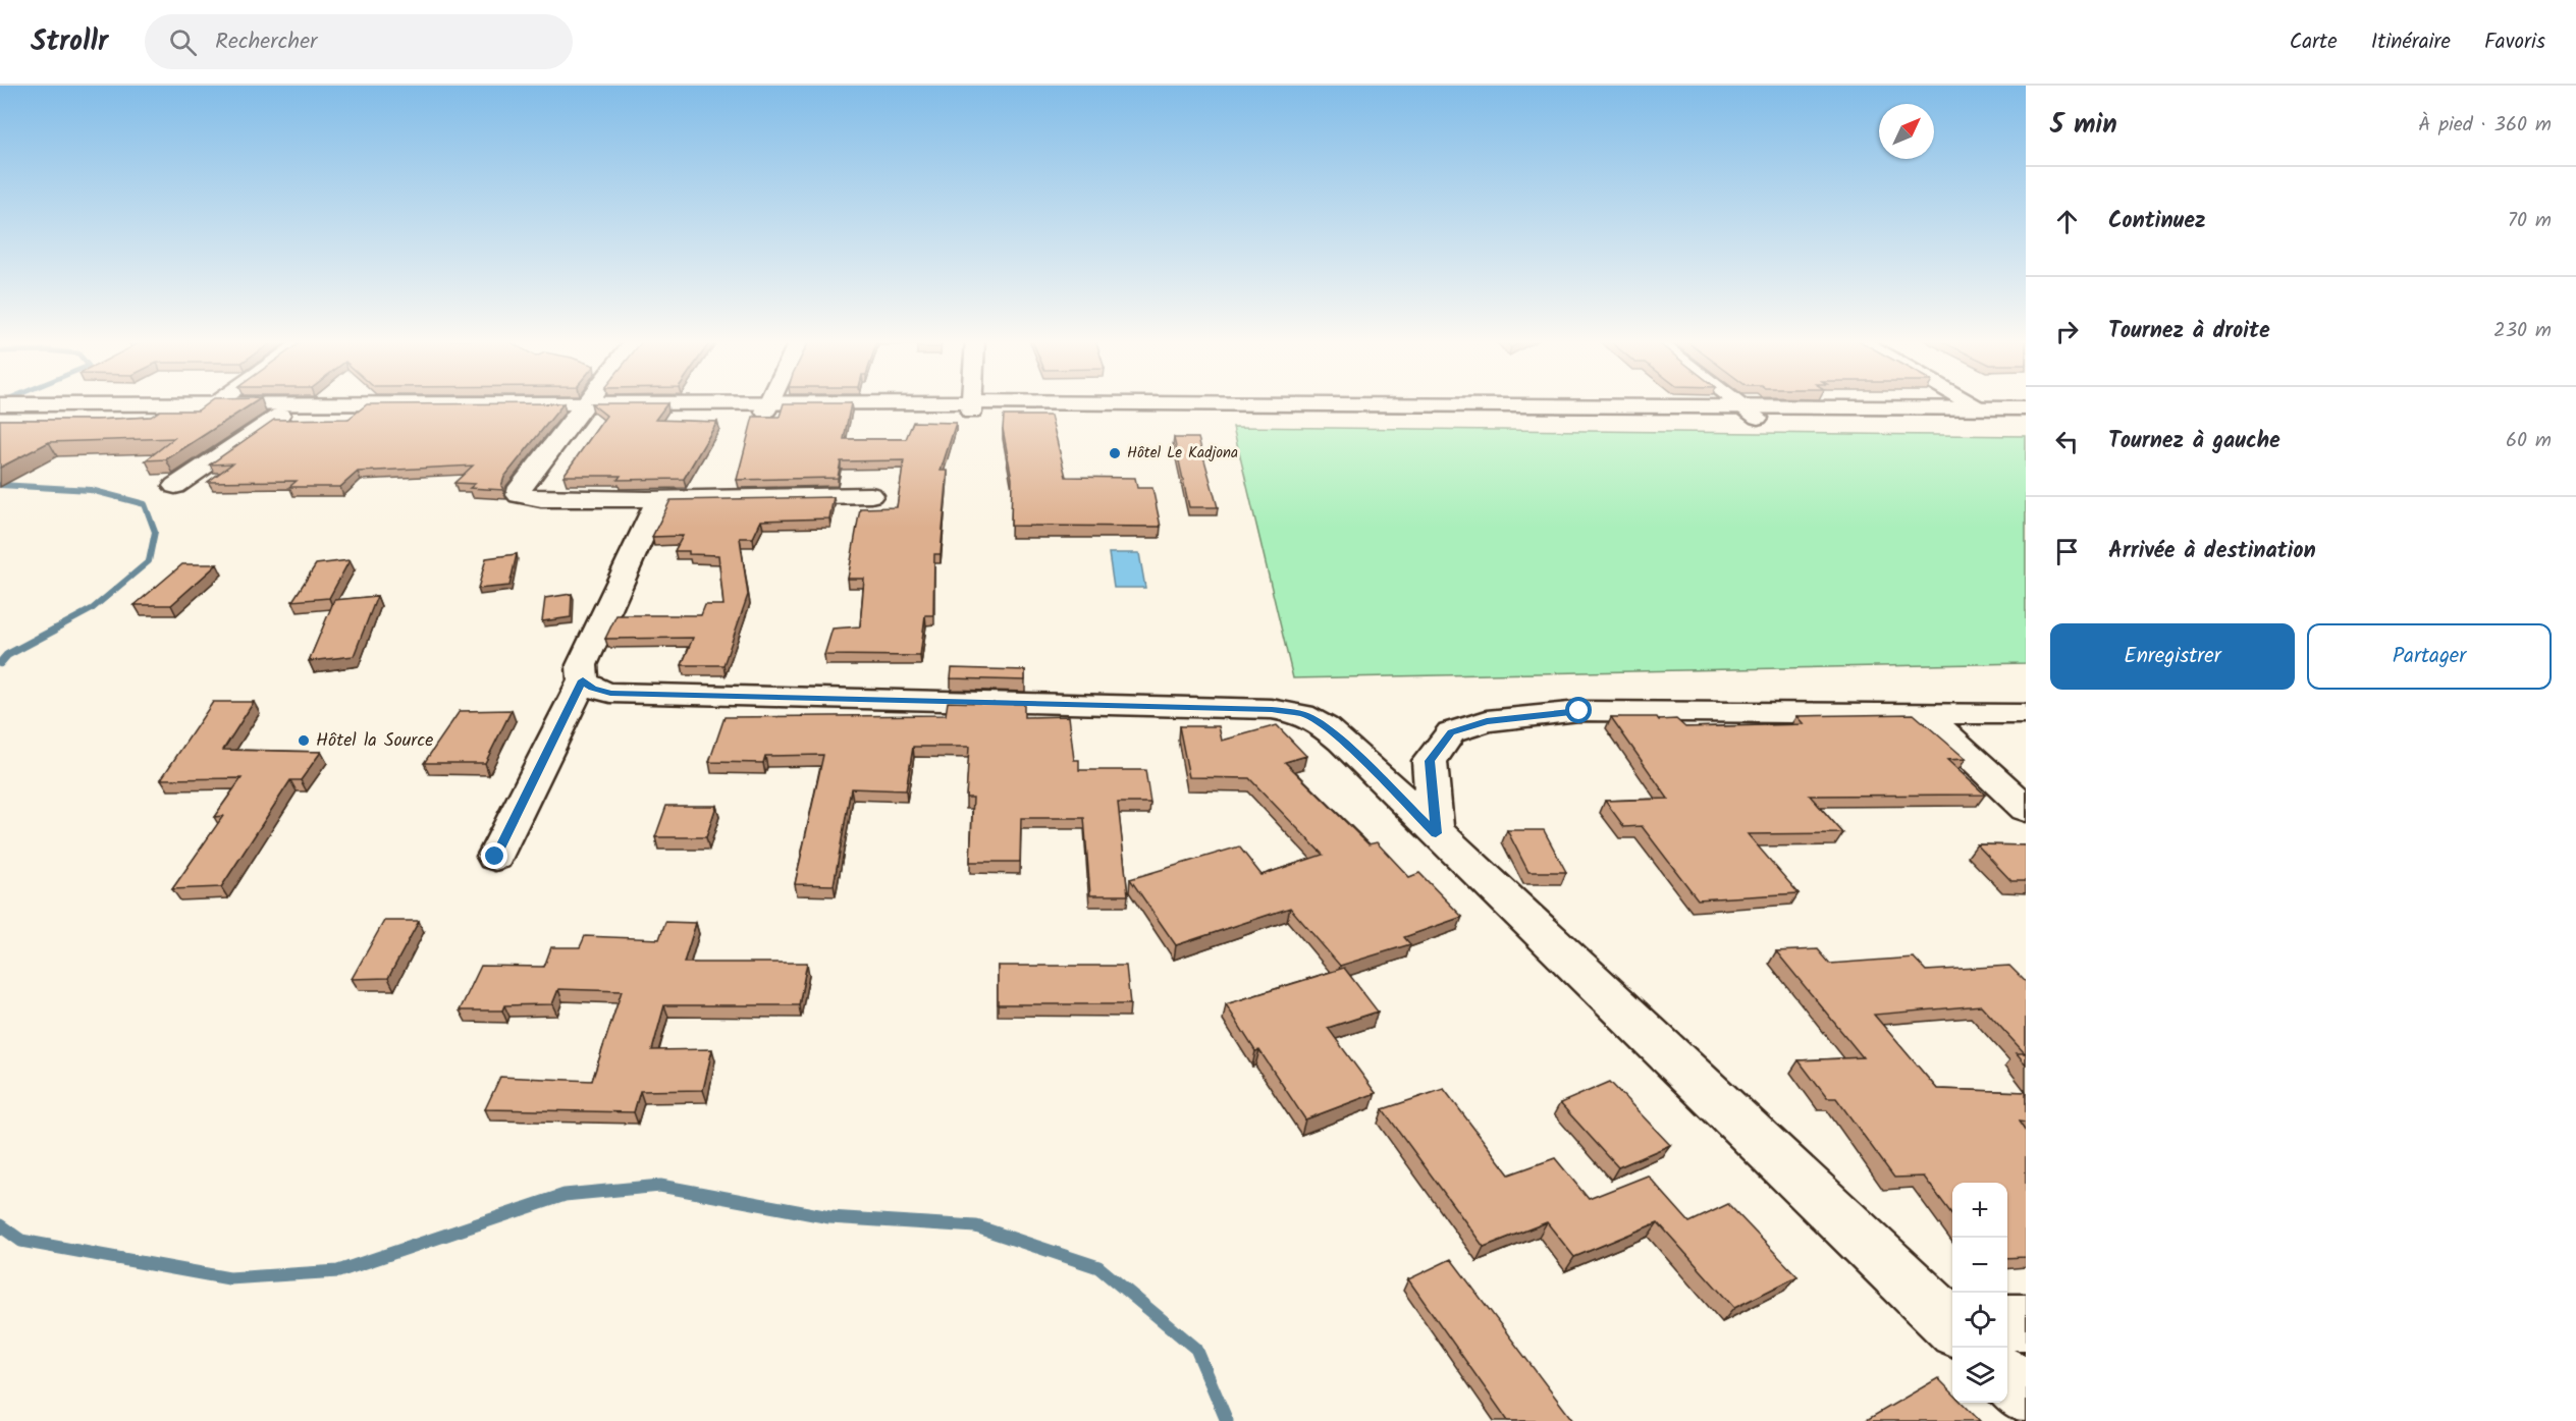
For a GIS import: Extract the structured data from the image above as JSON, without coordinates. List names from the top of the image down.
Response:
{
  "places": ["Hôtel Le Kadjona", "Hôtel la Source"],
  "north": "top right",
  "page": {
    "header": "Strollr",
    "search": "Rechercher",
    "nav": ["Carte", "Itinéraire", "Favoris"],
    "heading": ["5 min", "À pied · 360 m"],
    "list": [
      ["Continuez", "70 m"],
      ["Tournez à droite", "230 m"],
      ["Tournez à gauche", "60 m"],
      "Arrivée à destination"
    ],
    "buttons": ["Enregistrer", "Partager"],
    "map_buttons": ["+", "−"]
  }
}
